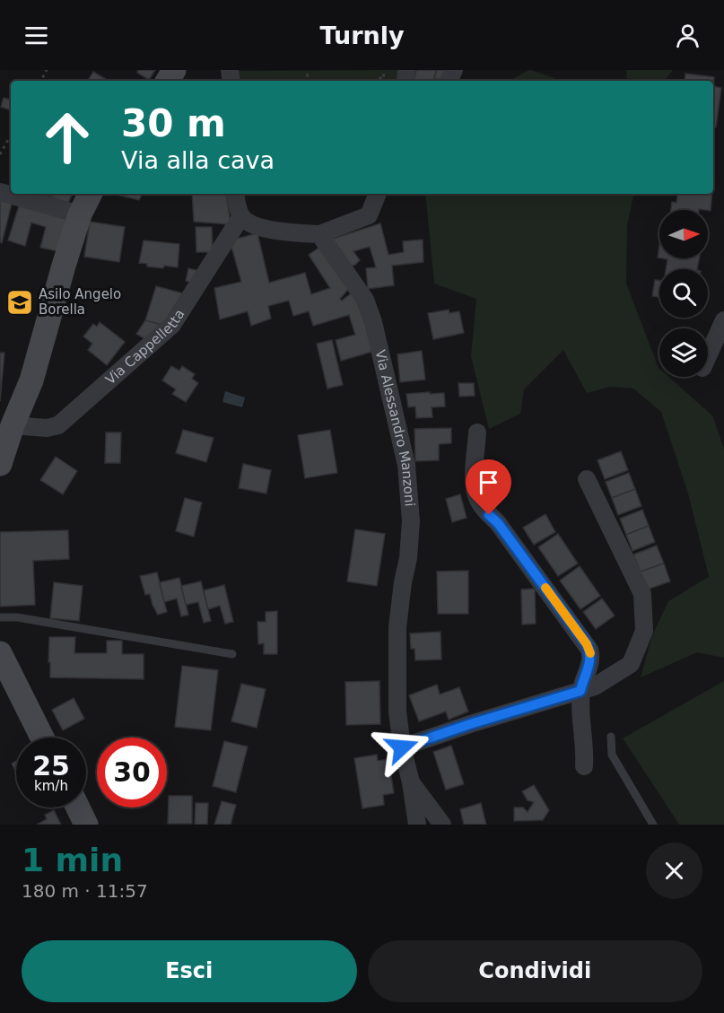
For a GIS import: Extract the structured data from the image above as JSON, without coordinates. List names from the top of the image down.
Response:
{
  "streets": {
    "street": ["Via Cappelletta", "Via Alessandro Manzoni"]
  },
  "places": {
    "school or university": ["Asilo Angelo Borella"]
  },
  "north": "right",
  "page": {
    "header": "Turnly",
    "turn": ["30 m", "Via alla cava"],
    "speed": "25 km/h",
    "limit": "30",
    "heading": ["1 min", "180 m · 11:57"],
    "buttons": ["Esci", "Condividi"]
  }
}
